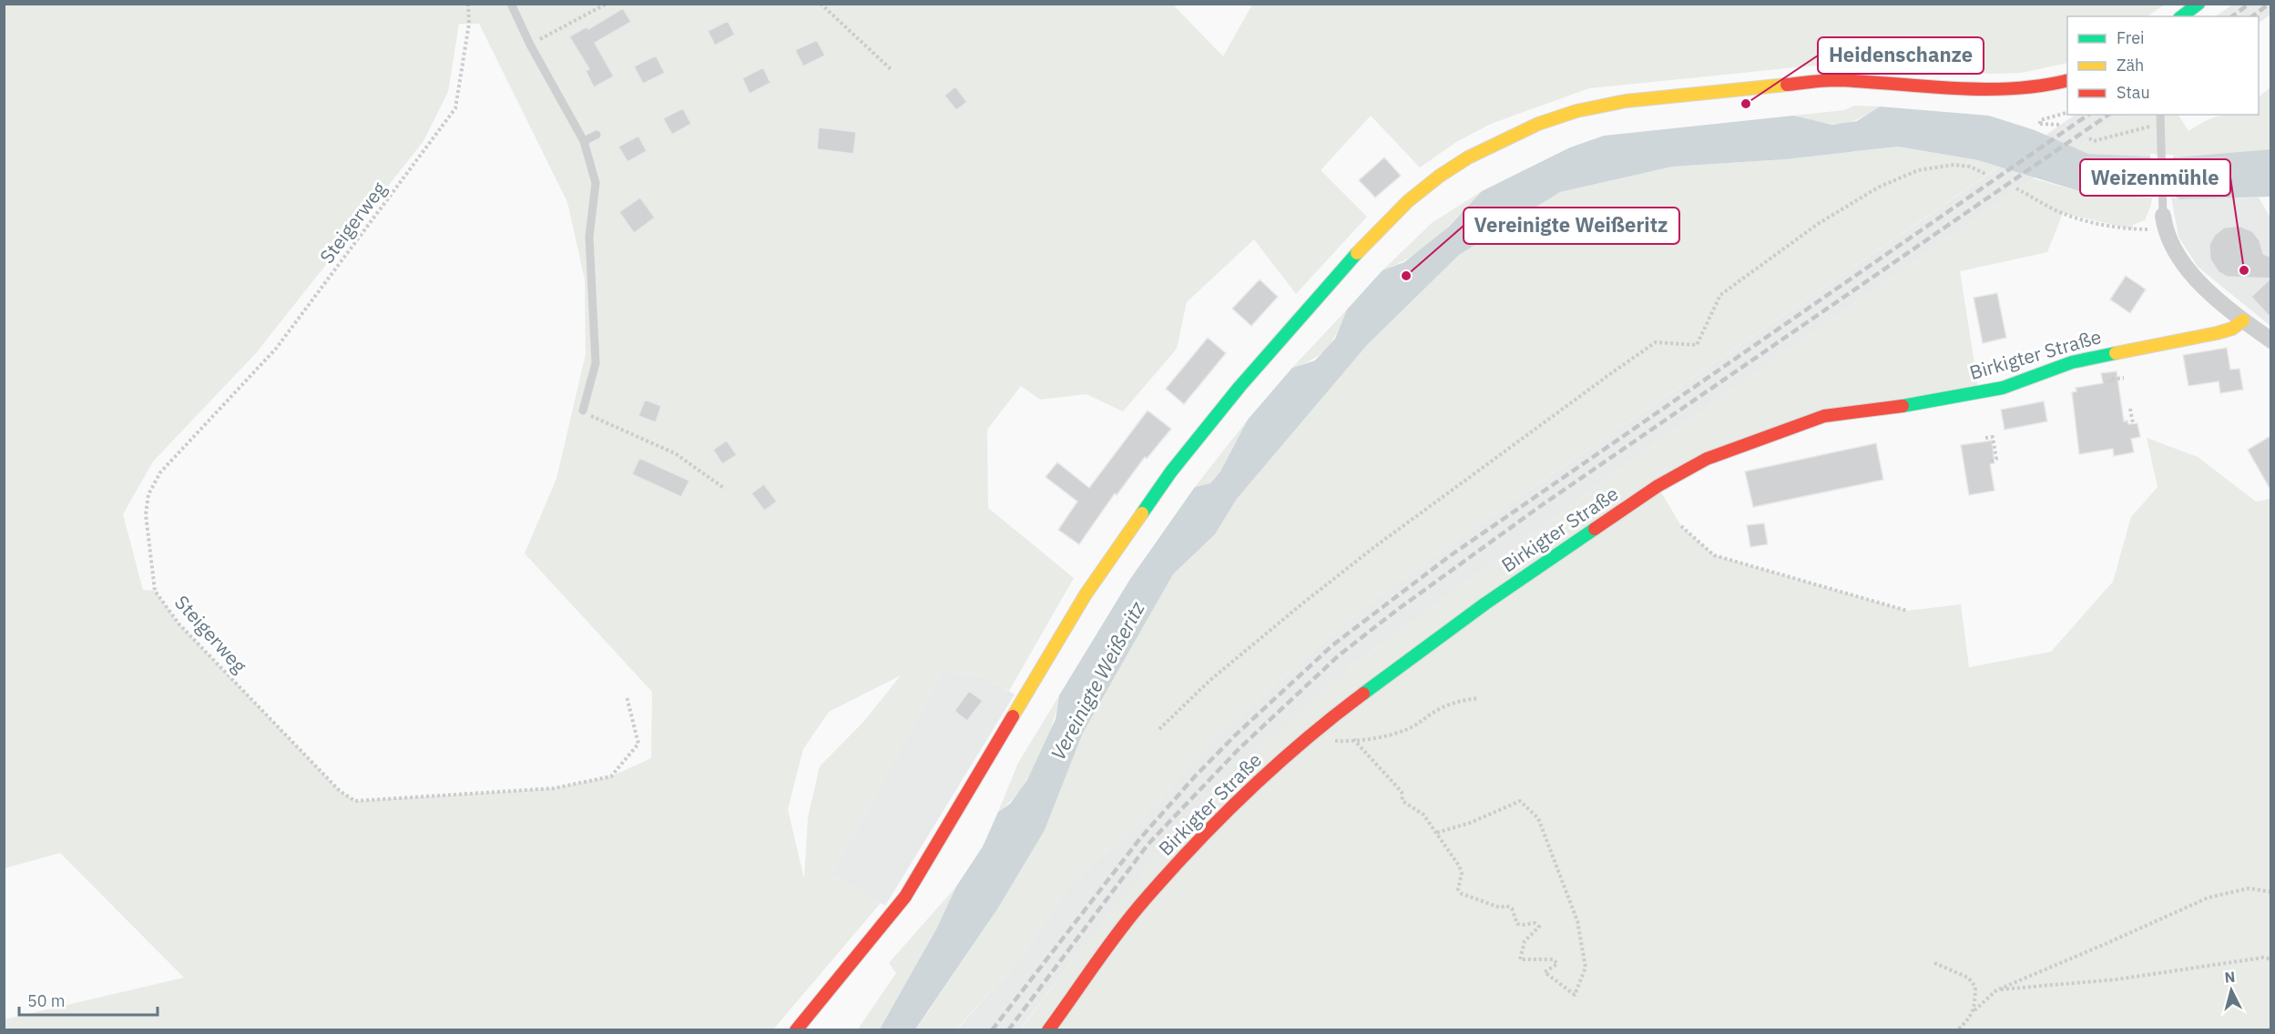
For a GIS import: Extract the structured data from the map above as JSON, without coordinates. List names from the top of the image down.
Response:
{
  "streets": {
    "main road": ["Birkigter Straße"],
    "path": ["Steigerweg"]
  },
  "water": ["Vereinigte Weißeritz"],
  "places": ["Heidenschanze", "Weizenmühle", "Vereinigte Weißeritz"],
  "legend": ["Frei", "Zäh", "Stau"],
  "scale_bar": "50 m",
  "north": "top"
}
